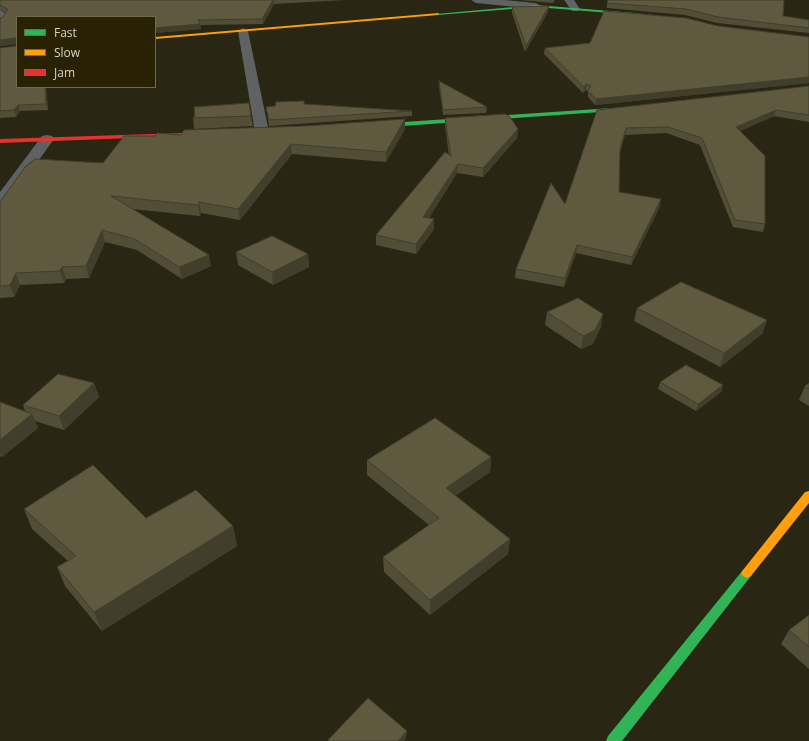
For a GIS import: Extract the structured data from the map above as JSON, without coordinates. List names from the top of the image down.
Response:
{
  "legend": ["Fast", "Slow", "Jam"]
}
